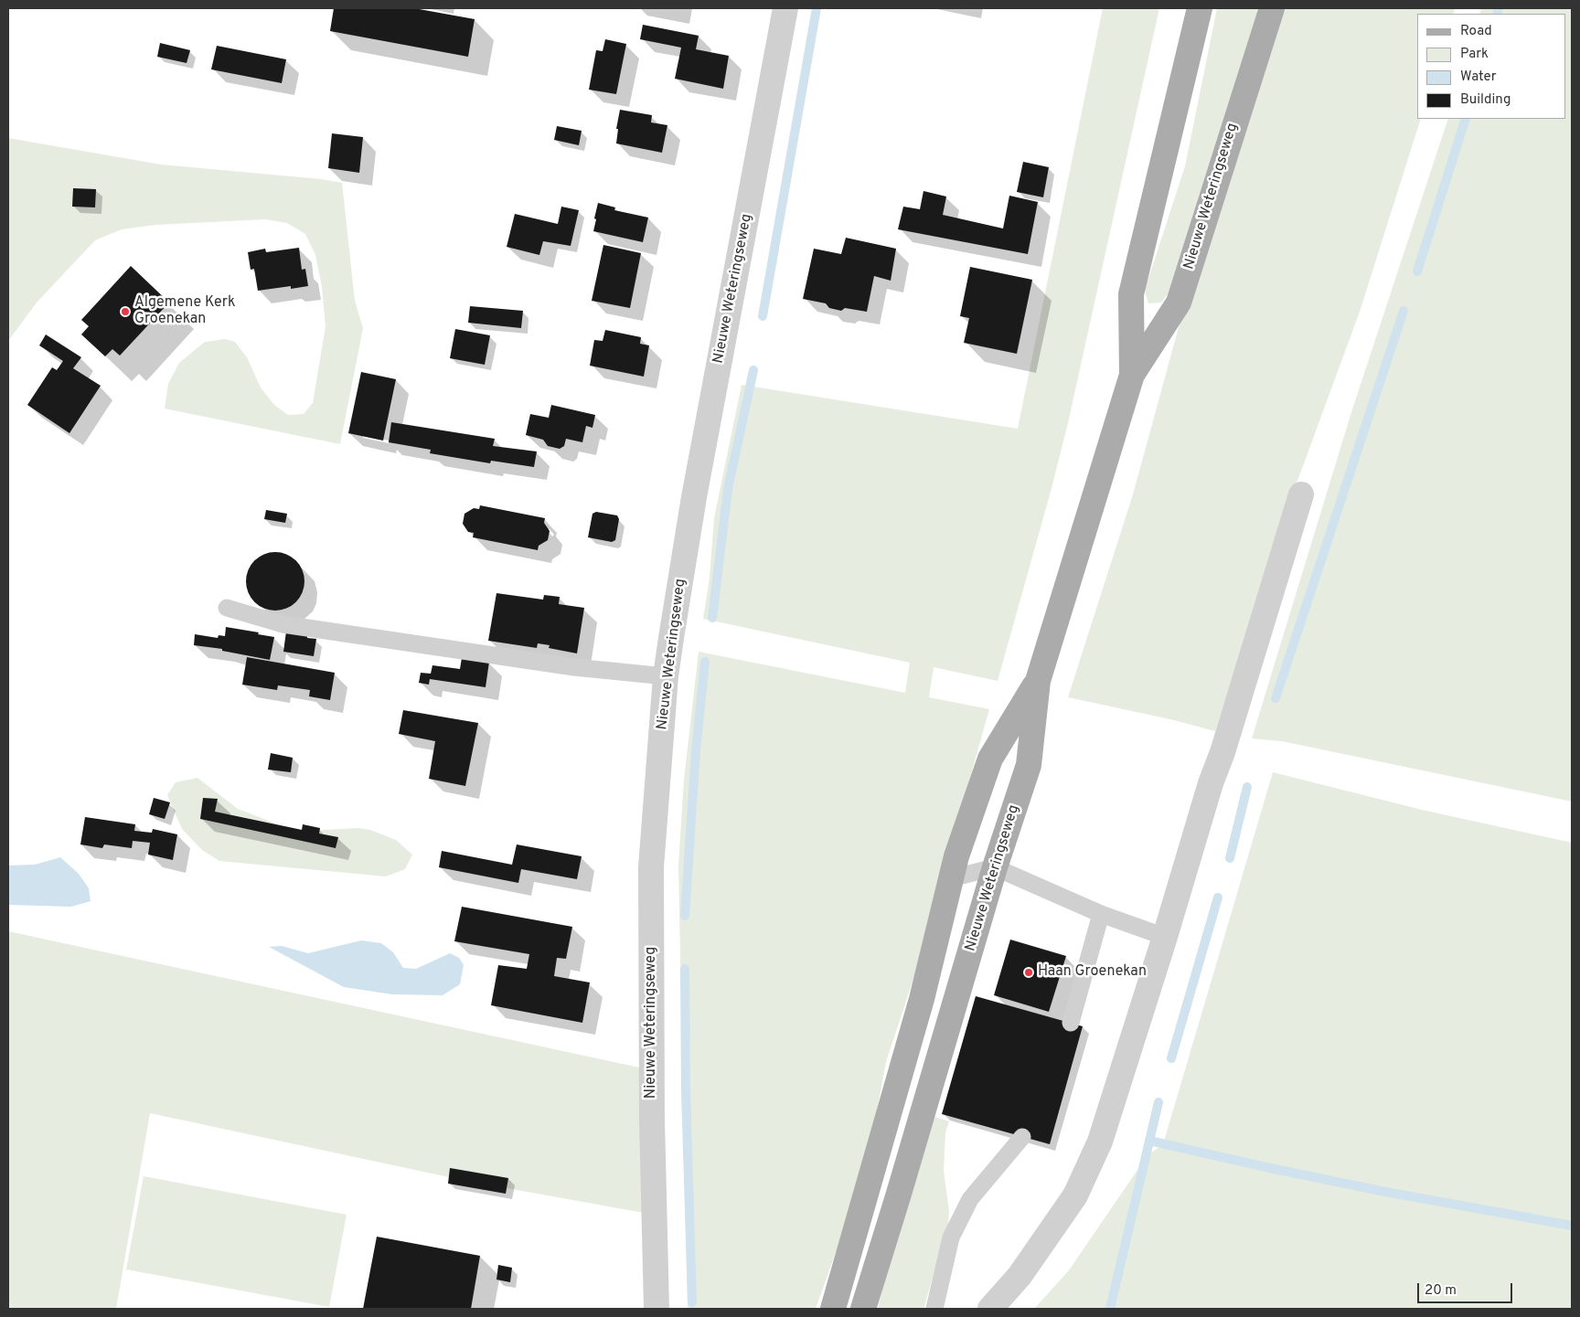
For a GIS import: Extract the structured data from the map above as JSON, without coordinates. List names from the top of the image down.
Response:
{
  "streets": {
    "main road": ["Nieuwe Weteringseweg"]
  },
  "places": ["Algemene Kerk Groenekan", "Haan Groenekan"],
  "legend": [
    "Road",
    "Park",
    "Water",
    "Building"
  ],
  "scale_bar": "20 m"
}
